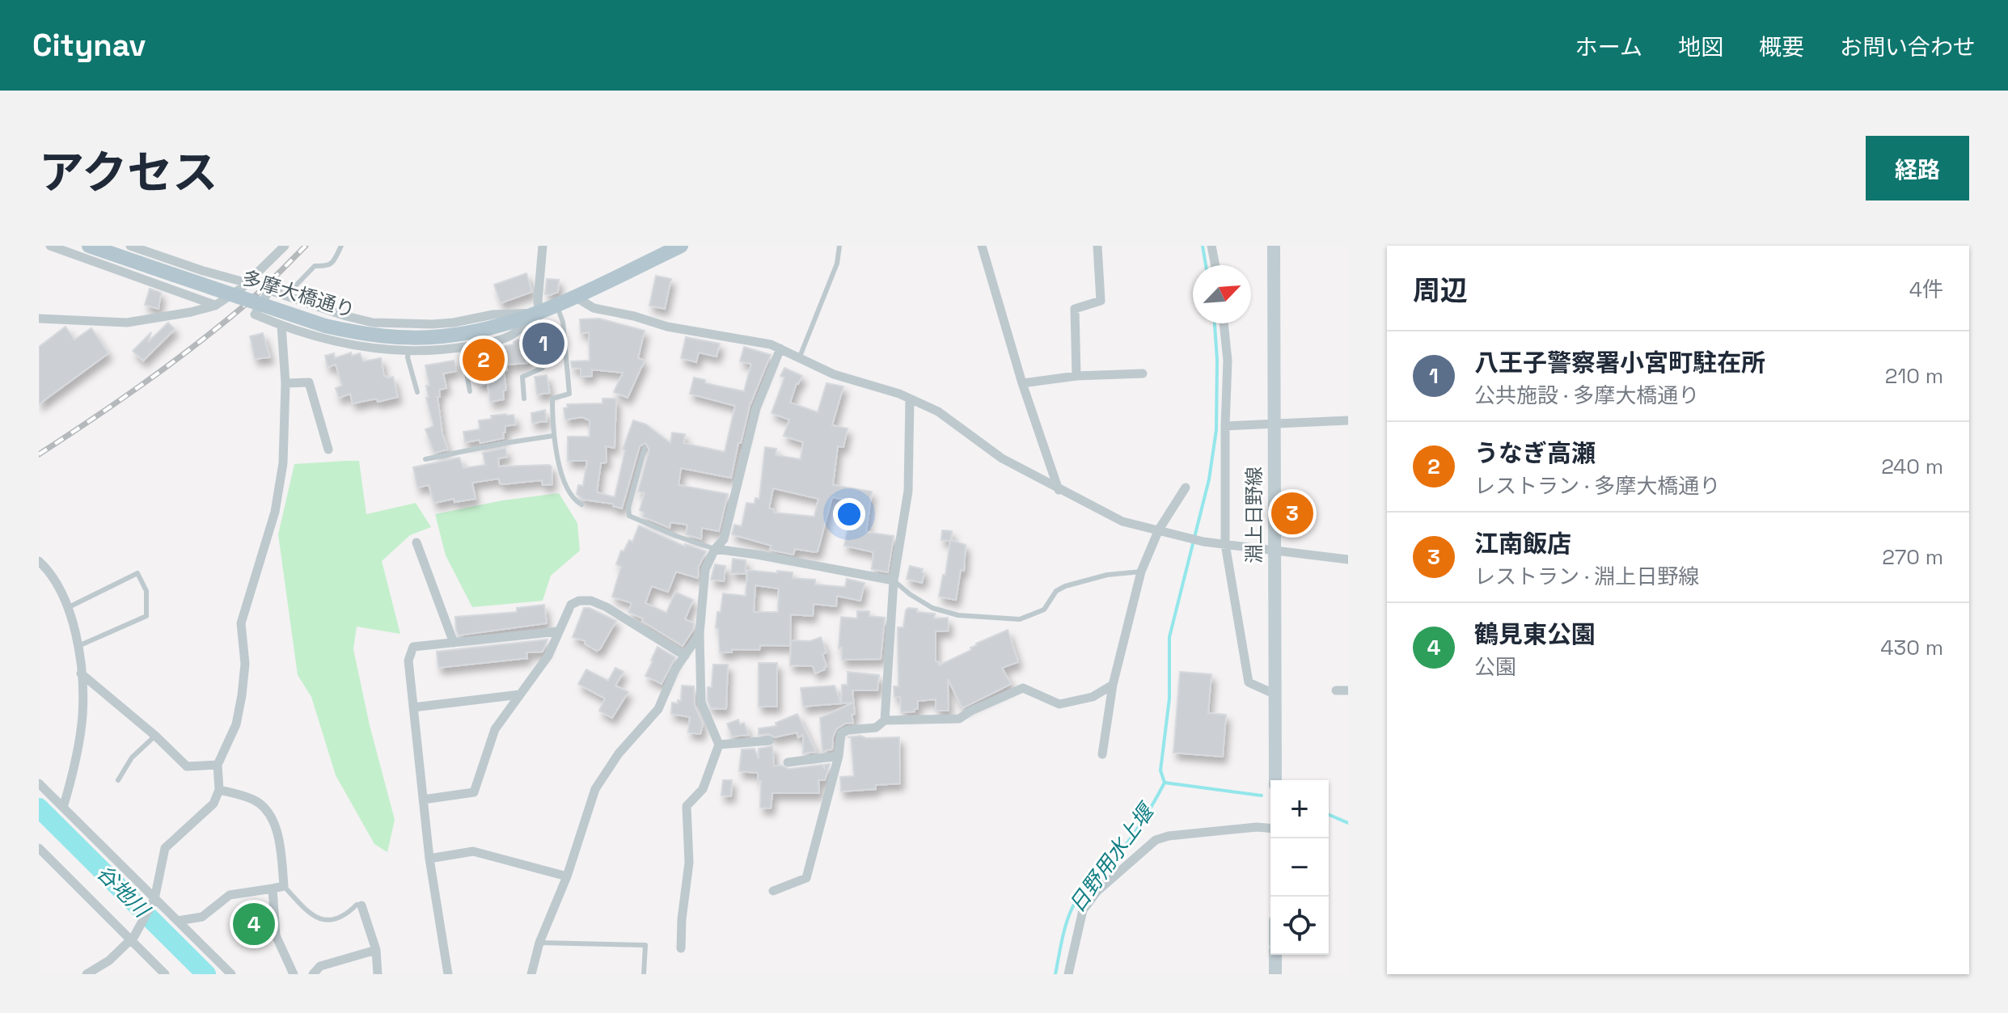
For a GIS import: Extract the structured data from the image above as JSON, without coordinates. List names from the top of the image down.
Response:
{
  "streets": {
    "main road": ["多摩大橋通り", "淵上日野線"]
  },
  "water": ["日野用水上堰", "谷地川"],
  "north": "top right",
  "page": {
    "header": "Citynav",
    "nav": [
      "ホーム",
      "地図",
      "概要",
      "お問い合わせ"
    ],
    "title": "アクセス",
    "buttons": "経路",
    "heading": ["周辺", "4件"],
    "pins": [
      "1",
      "2",
      "3",
      "4"
    ],
    "list": [
      {
        "mark": "1",
        "name": "八王子警察署小宮町駐在所",
        "note": "公共施設 · 多摩大橋通り",
        "value": "210 m"
      },
      {
        "mark": "2",
        "name": "うなぎ高瀬",
        "note": "レストラン · 多摩大橋通り",
        "value": "240 m"
      },
      {
        "mark": "3",
        "name": "江南飯店",
        "note": "レストラン · 淵上日野線",
        "value": "270 m"
      },
      {
        "mark": "4",
        "name": "鶴見東公園",
        "note": "公園",
        "value": "430 m"
      }
    ],
    "map_buttons": ["+", "−"]
  }
}
